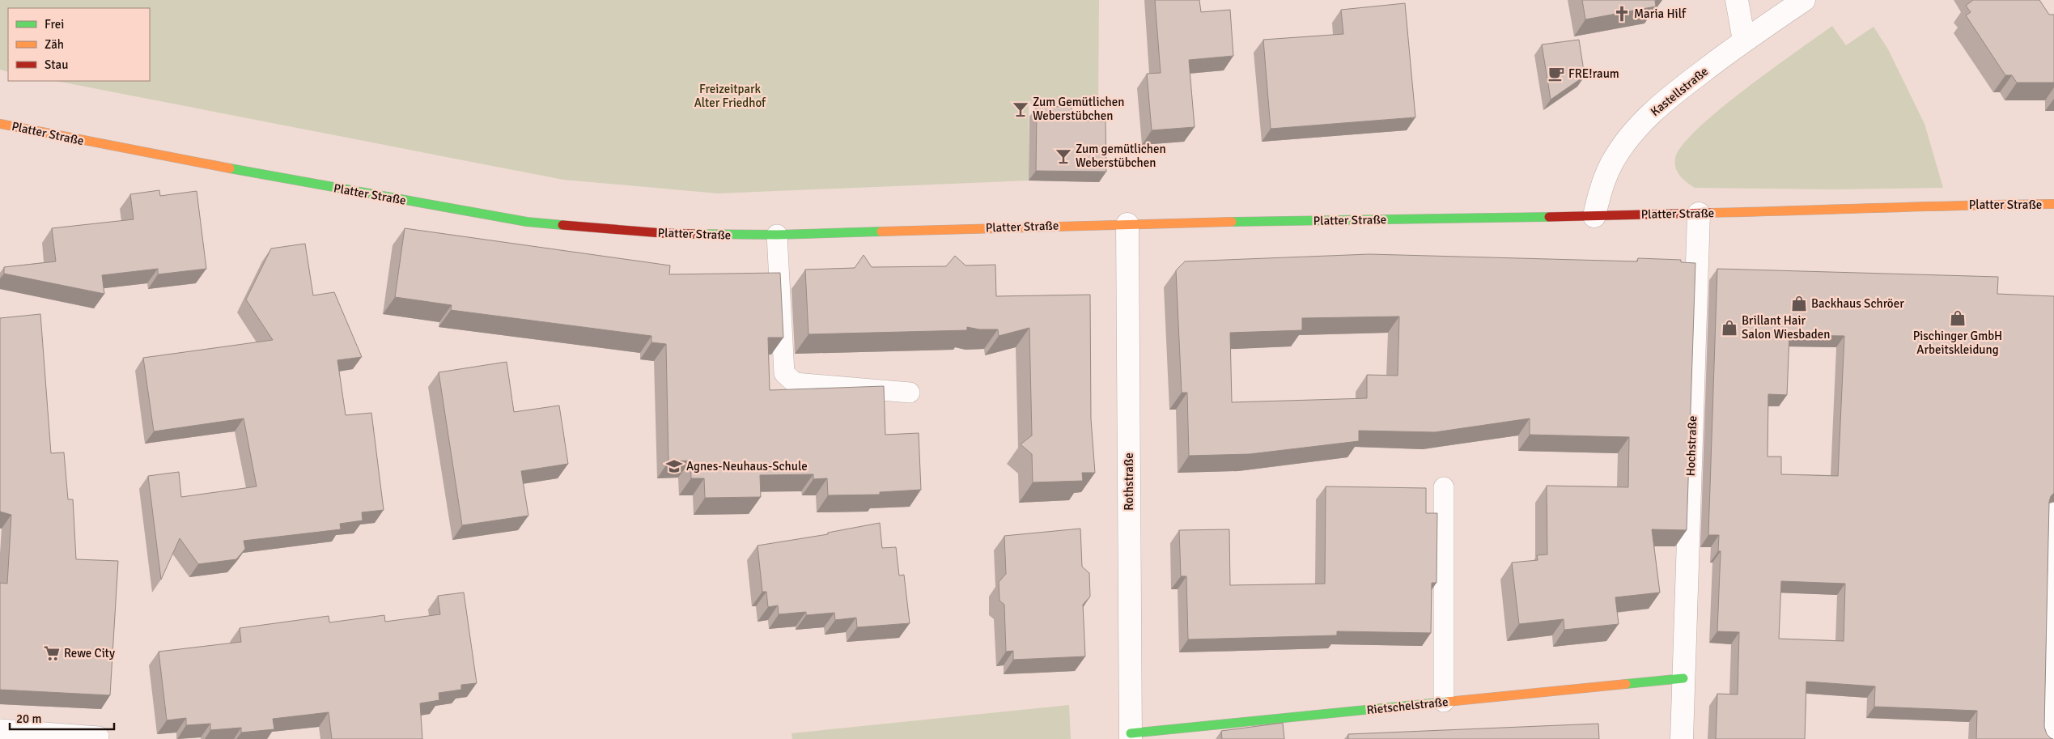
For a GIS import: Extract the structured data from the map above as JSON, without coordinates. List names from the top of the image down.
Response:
{
  "streets": {
    "main road": ["Platter Straße", "Rietschelstraße"],
    "street": ["Kastellstraße", "Hochstraße", "Rothstraße"]
  },
  "crossings": [
    ["Kastellstraße", "Platter Straße"],
    ["Platter Straße", "Hochstraße"],
    ["Platter Straße", "Rothstraße"],
    ["Hochstraße", "Rietschelstraße"],
    ["Rothstraße", "Rietschelstraße"]
  ],
  "parks": ["Freizeitpark Alter Friedhof"],
  "places": {
    "church": ["Maria Hilf"],
    "cafe": ["FRE!raum"],
    "bar": ["Zum Gemütlichen Weberstübchen", "Zum gemütlichen Weberstübchen"],
    "shop": ["Backhaus Schröer", "Pischinger GmbH Arbeitskleidung", "Brillant Hair Salon Wiesbaden"],
    "school or university": ["Agnes-Neuhaus-Schule"],
    "supermarket": ["Rewe City"]
  },
  "legend": ["Frei", "Zäh", "Stau"],
  "scale_bar": "20 m"
}
